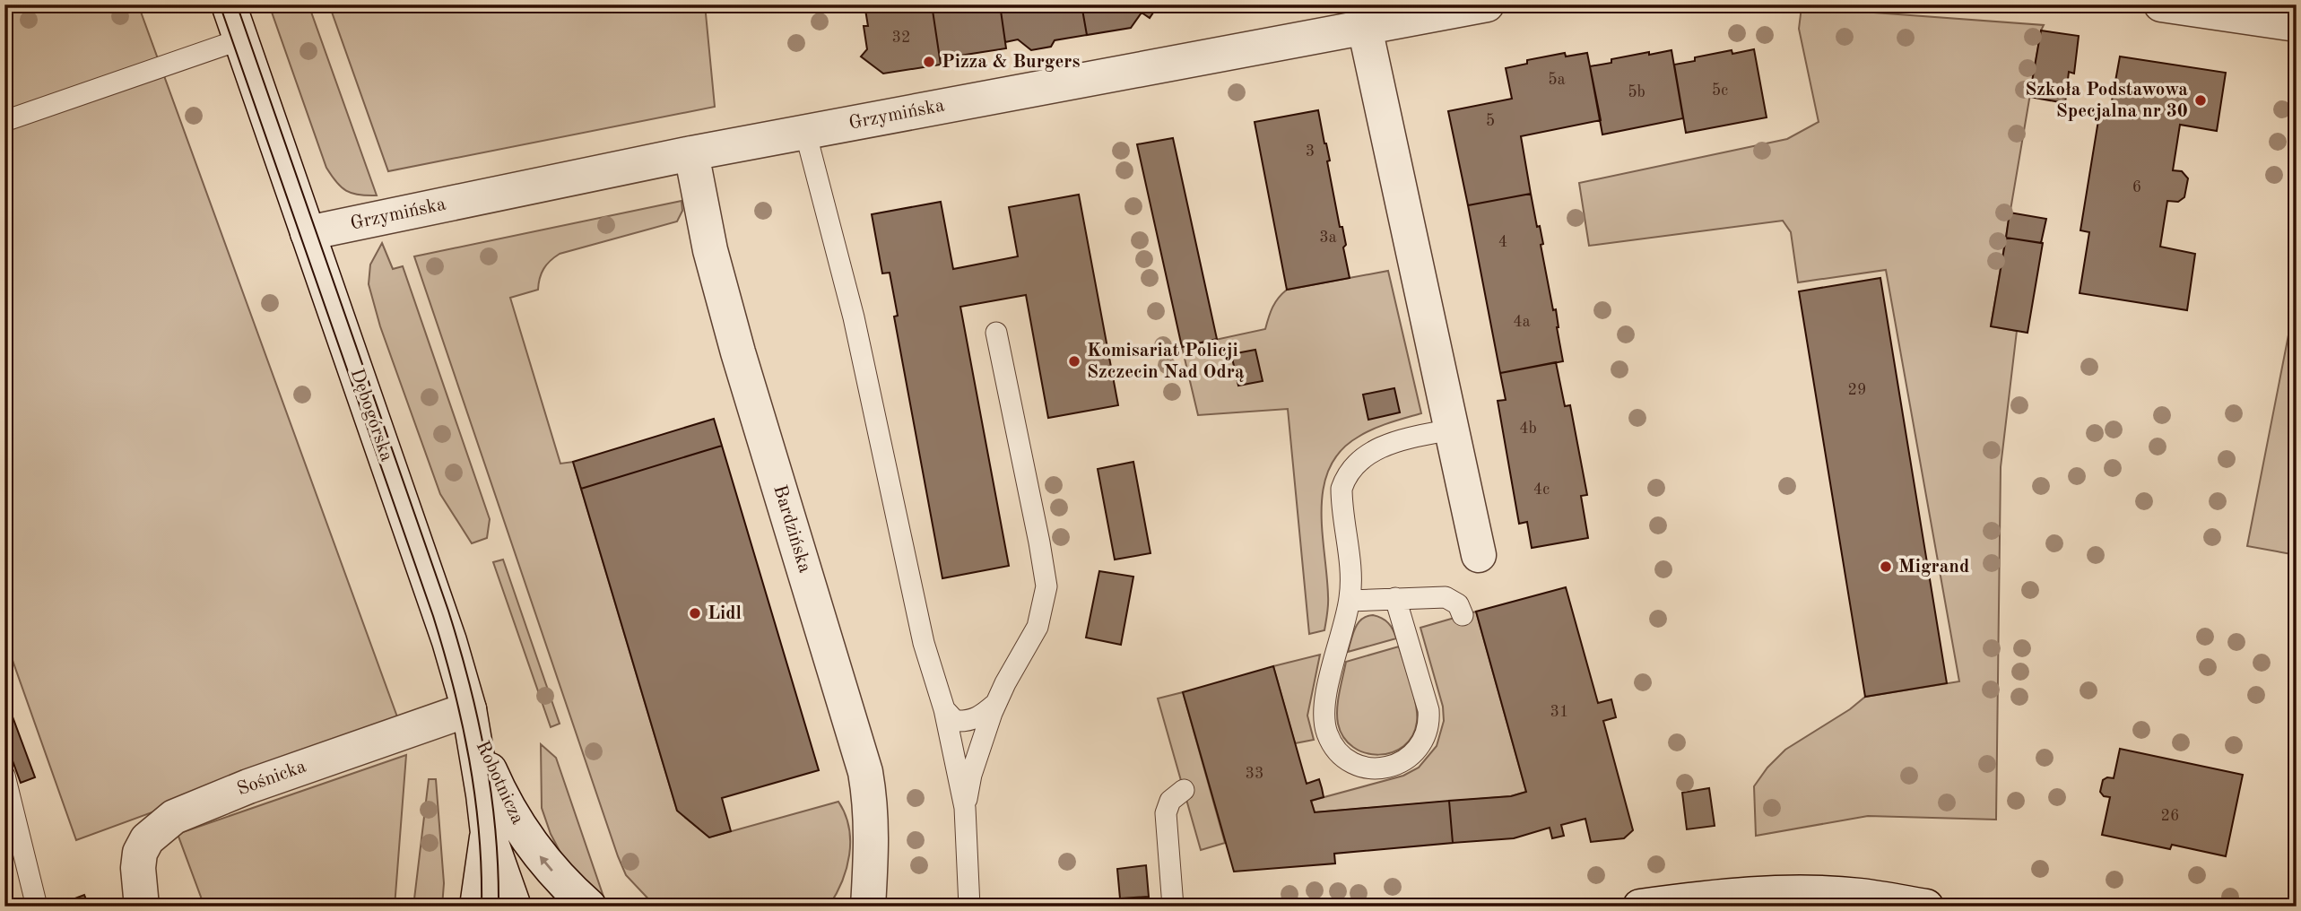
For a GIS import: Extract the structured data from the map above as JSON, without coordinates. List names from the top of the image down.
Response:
{
  "streets": {
    "street": [
      "Grzymińska",
      "Dębogórska",
      "Bardzińska",
      "Sośnicka",
      "Robotnicza"
    ]
  },
  "crossings": [
    ["Grzymińska", "Dębogórska"],
    ["Grzymińska", "Bardzińska"],
    ["Dębogórska", "Sośnicka"],
    ["Dębogórska", "Robotnicza"],
    ["Sośnicka", "Robotnicza"]
  ],
  "one_way": ["Robotnicza"],
  "places": [
    "Pizza & Burgers",
    "Szkoła Podstawowa Specjalna nr 30",
    "Komisariat Policji Szczecin Nad Odrą",
    "Migrand",
    "Lidl"
  ],
  "house_numbers": [
    "32",
    "5a",
    "5c",
    "5b",
    "5",
    "3",
    "6",
    "3a",
    "4",
    "4a",
    "29",
    "4b",
    "4c",
    "31",
    "33",
    "26"
  ]
}
